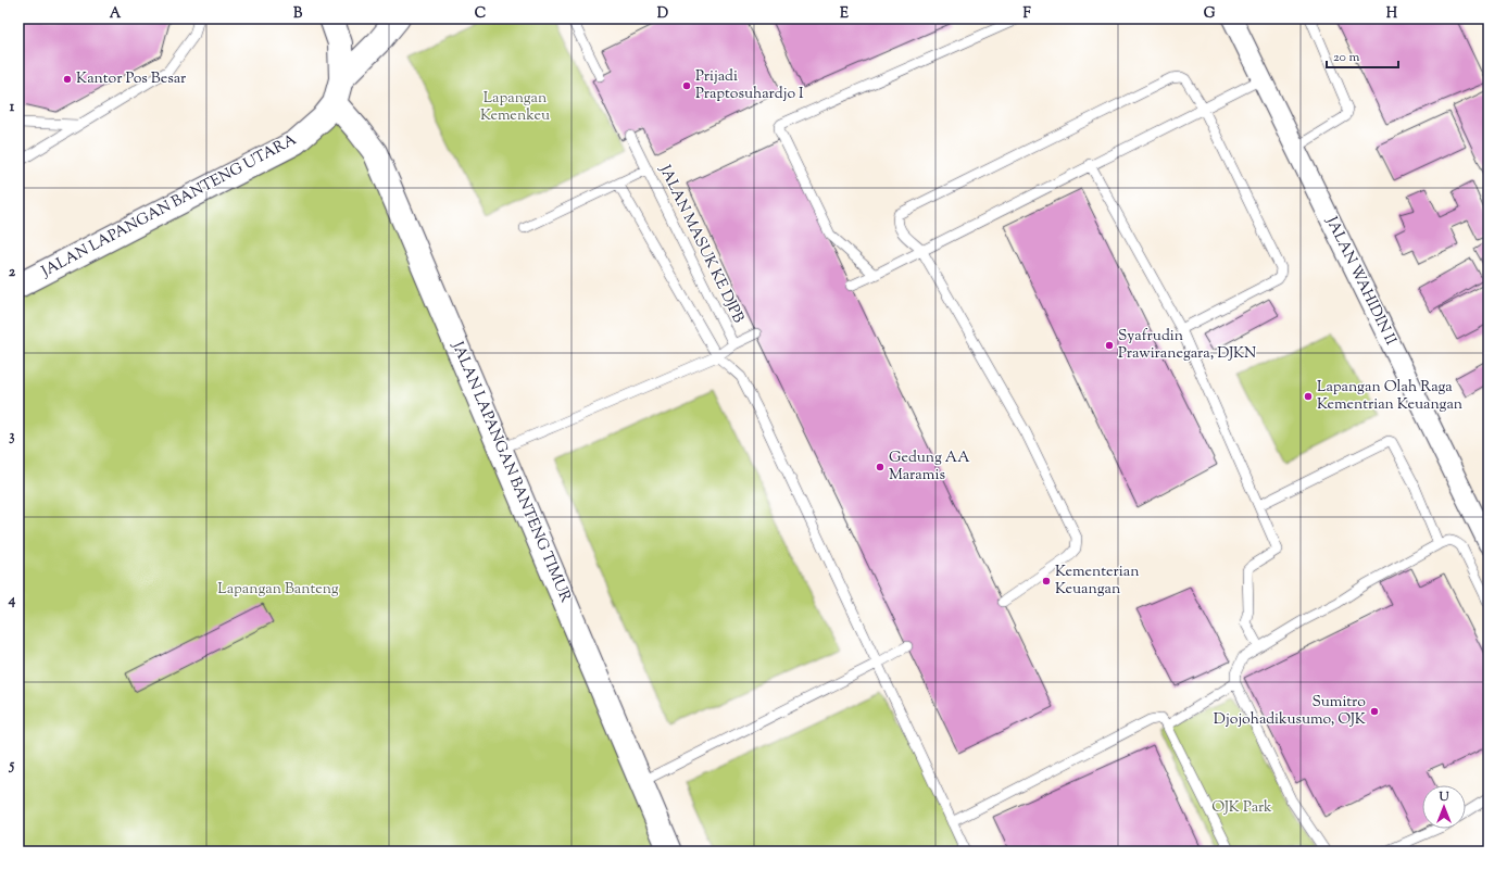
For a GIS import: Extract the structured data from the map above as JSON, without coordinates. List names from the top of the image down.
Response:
{
  "streets": {
    "street": ["JALAN LAPANGAN BANTENG UTARA", "JALAN WAHIDIN II", "JALAN LAPANGAN BANTENG TIMUR"],
    "lane": ["JALAN MASUK KE DJPB"]
  },
  "crossings": [
    ["JALAN LAPANGAN BANTENG UTARA", "JALAN LAPANGAN BANTENG TIMUR"]
  ],
  "parks": ["Lapangan Kemenkeu", "Lapangan Banteng", "OJK Park"],
  "places": [
    "Kantor Pos Besar",
    "Prijadi Praptosuhardjo I",
    "Syafrudin Prawiranegara, DJKN",
    "Lapangan Olah Raga Kementrian Keuangan",
    "Gedung AA Maramis",
    "Kementerian Keuangan",
    "Sumitro Djojohadikusumo, OJK"
  ],
  "scale_bar": "20 m",
  "north": "top",
  "grid": {
    "columns": [
      "A",
      "B",
      "C",
      "D",
      "E",
      "F",
      "G",
      "H"
    ],
    "rows": [
      "1",
      "2",
      "3",
      "4",
      "5"
    ]
  }
}
